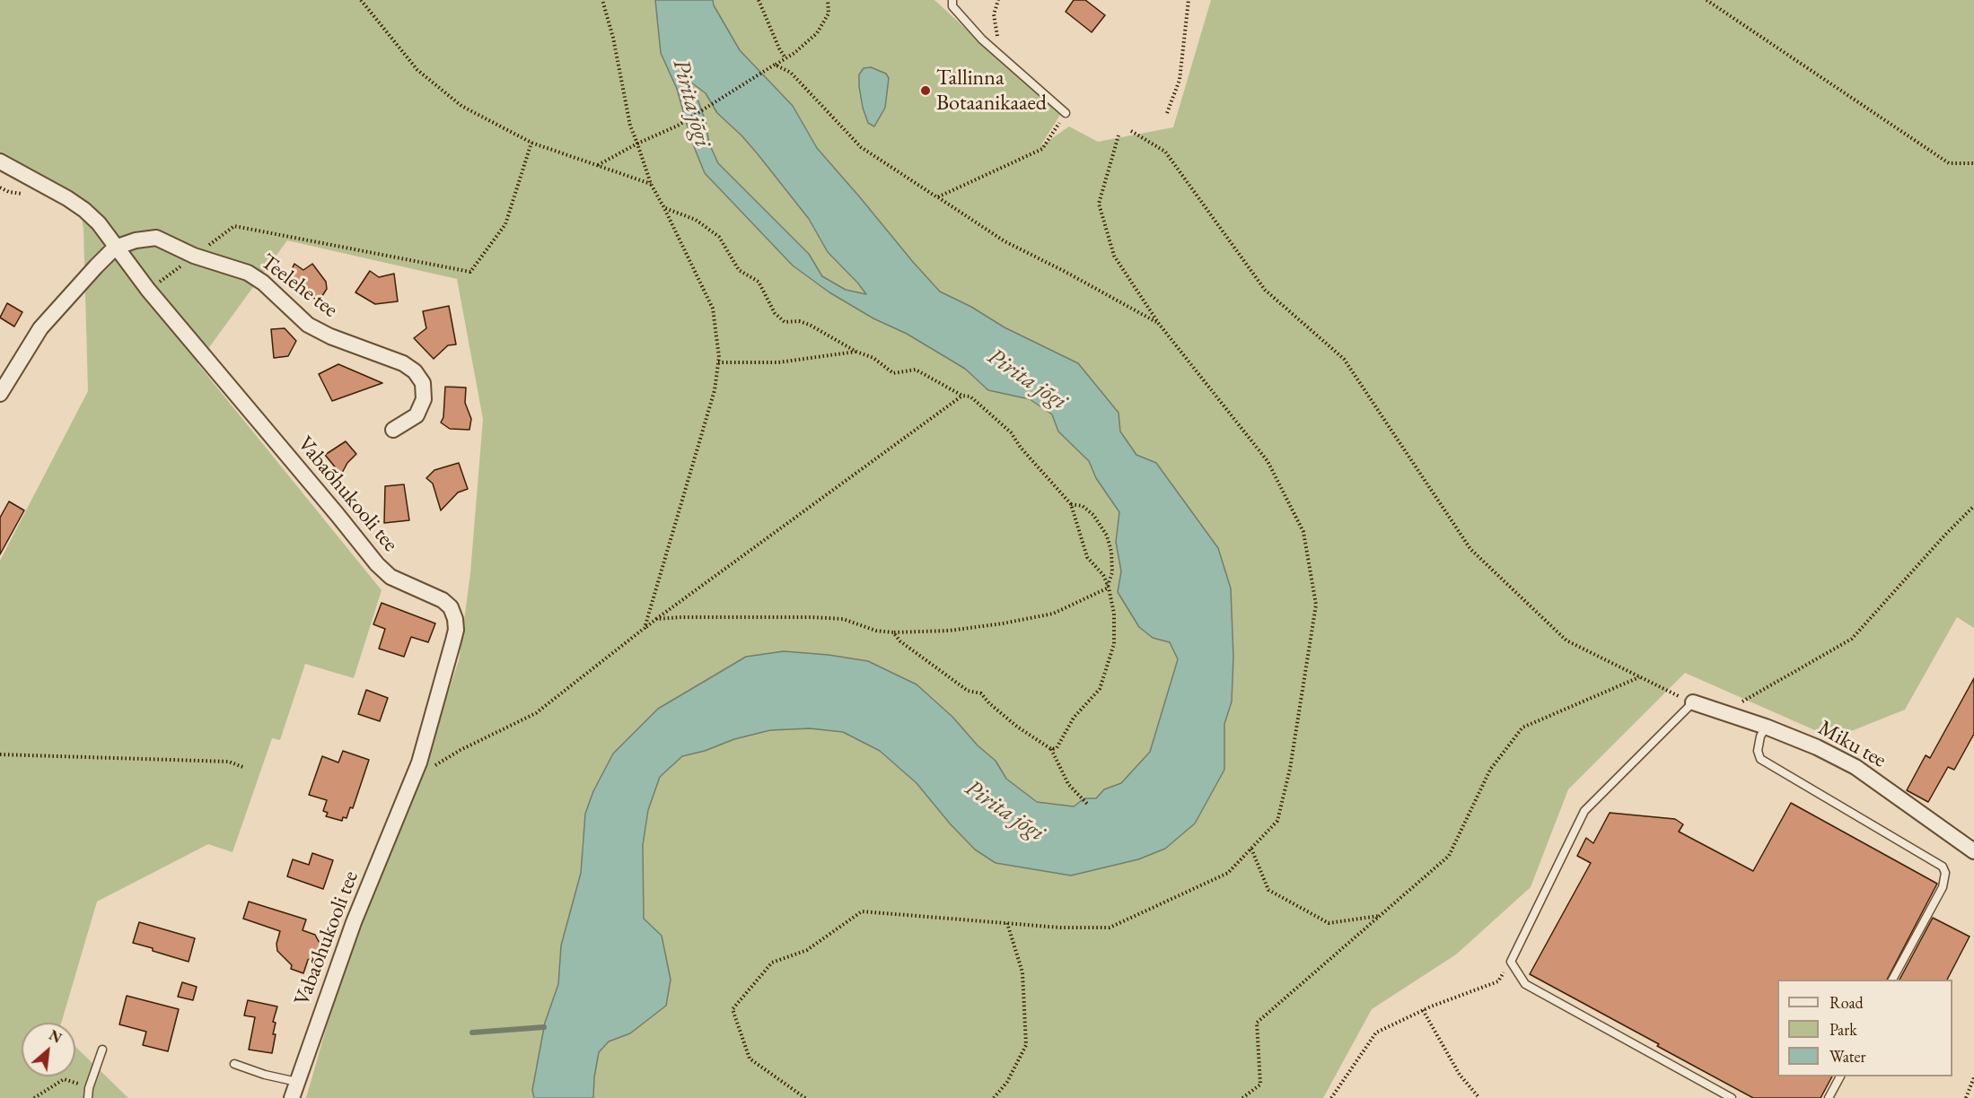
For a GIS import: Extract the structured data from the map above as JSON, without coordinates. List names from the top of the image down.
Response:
{
  "streets": {
    "street": ["Teelehe tee", "Vabaõhukooli tee", "Miku tee"]
  },
  "crossings": [
    ["Teelehe tee", "Vabaõhukooli tee"]
  ],
  "water": ["Pirita jõgi"],
  "places": ["Tallinna Botaanikaaed"],
  "legend": ["Road", "Park", "Water"],
  "north": "top right"
}
